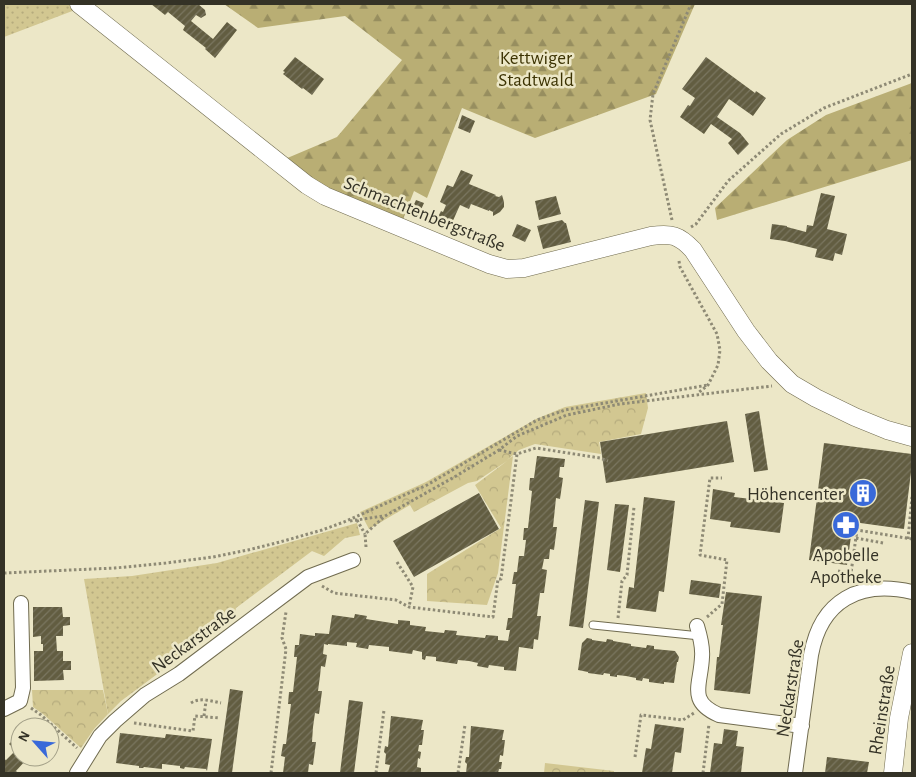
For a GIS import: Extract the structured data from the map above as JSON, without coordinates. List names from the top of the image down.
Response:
{
  "streets": {
    "street": ["Schmachtenbergstraße", "Neckarstraße", "Rheinstraße"]
  },
  "parks": ["Kettwiger Stadtwald"],
  "places": {
    "building": ["Höhencenter"],
    "pharmacy": ["Apobelle Apotheke"]
  },
  "north": "top left"
}
